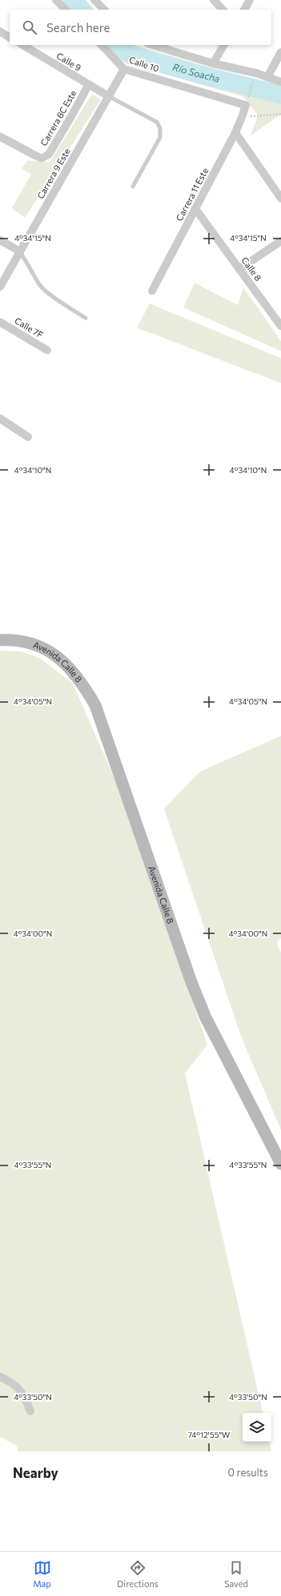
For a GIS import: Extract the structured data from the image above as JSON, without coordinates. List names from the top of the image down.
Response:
{
  "streets": {
    "main road": ["Avenida Calle 8"],
    "street": [
      "Calle 9",
      "Calle 10",
      "Carrera 8C Este",
      "Carrera 9 Este",
      "Carrera 11 Este",
      "Calle 8",
      "Calle 7F"
    ]
  },
  "crossings": [
    ["Calle 9", "Carrera 8C Este"],
    ["Calle 9", "Carrera 9 Este"],
    ["Calle 10", "Carrera 9 Este"],
    ["Calle 10", "Carrera 11 Este"],
    ["Carrera 11 Este", "Calle 8"]
  ],
  "water": ["Río Soacha"],
  "page": {
    "search": "Search here",
    "heading": ["Nearby", "0 results"],
    "nav": ["Map", "Directions", "Saved"]
  },
  "coordinates": [
    "4°34'15\"N",
    "4°34'10\"N",
    "4°34'05\"N",
    "4°34'00\"N",
    "4°33'55\"N",
    "4°33'50\"N",
    "74°12'55\"W"
  ]
}
